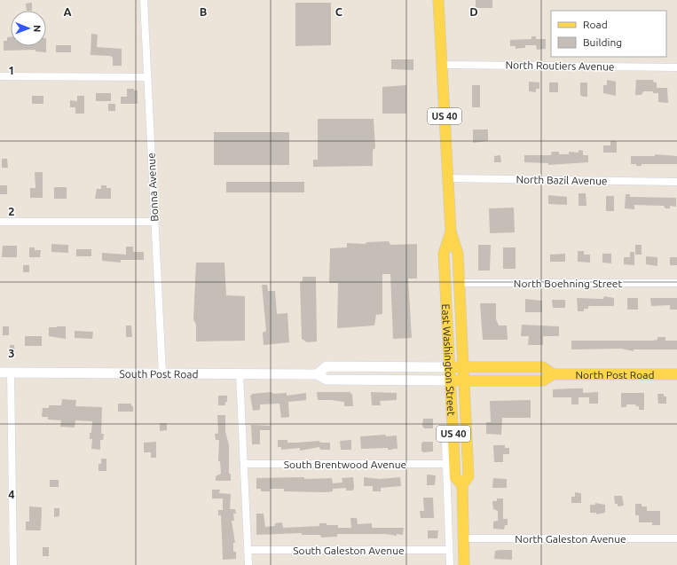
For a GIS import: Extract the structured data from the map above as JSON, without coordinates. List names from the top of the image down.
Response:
{
  "streets": {
    "main road": [
      "US 40",
      "East Washington Street",
      "South Post Road",
      "North Post Road"
    ],
    "street": [
      "North Routiers Avenue",
      "North Bazil Avenue",
      "Bonna Avenue",
      "North Boehning Street",
      "South Brentwood Avenue",
      "North Galeston Avenue",
      "South Galeston Avenue"
    ]
  },
  "crossings": [
    ["North Routiers Avenue", "East Washington Street"],
    ["North Bazil Avenue", "East Washington Street"],
    ["Bonna Avenue", "South Post Road"],
    ["North Boehning Street", "East Washington Street"],
    ["East Washington Street", "South Post Road"],
    ["East Washington Street", "North Post Road"],
    ["East Washington Street", "North Galeston Avenue"],
    ["South Post Road", "North Post Road"]
  ],
  "legend": ["Road", "Building"],
  "north": "right",
  "grid": {
    "columns": [
      "A",
      "B",
      "C",
      "D"
    ],
    "rows": [
      "1",
      "2",
      "3",
      "4"
    ]
  }
}
